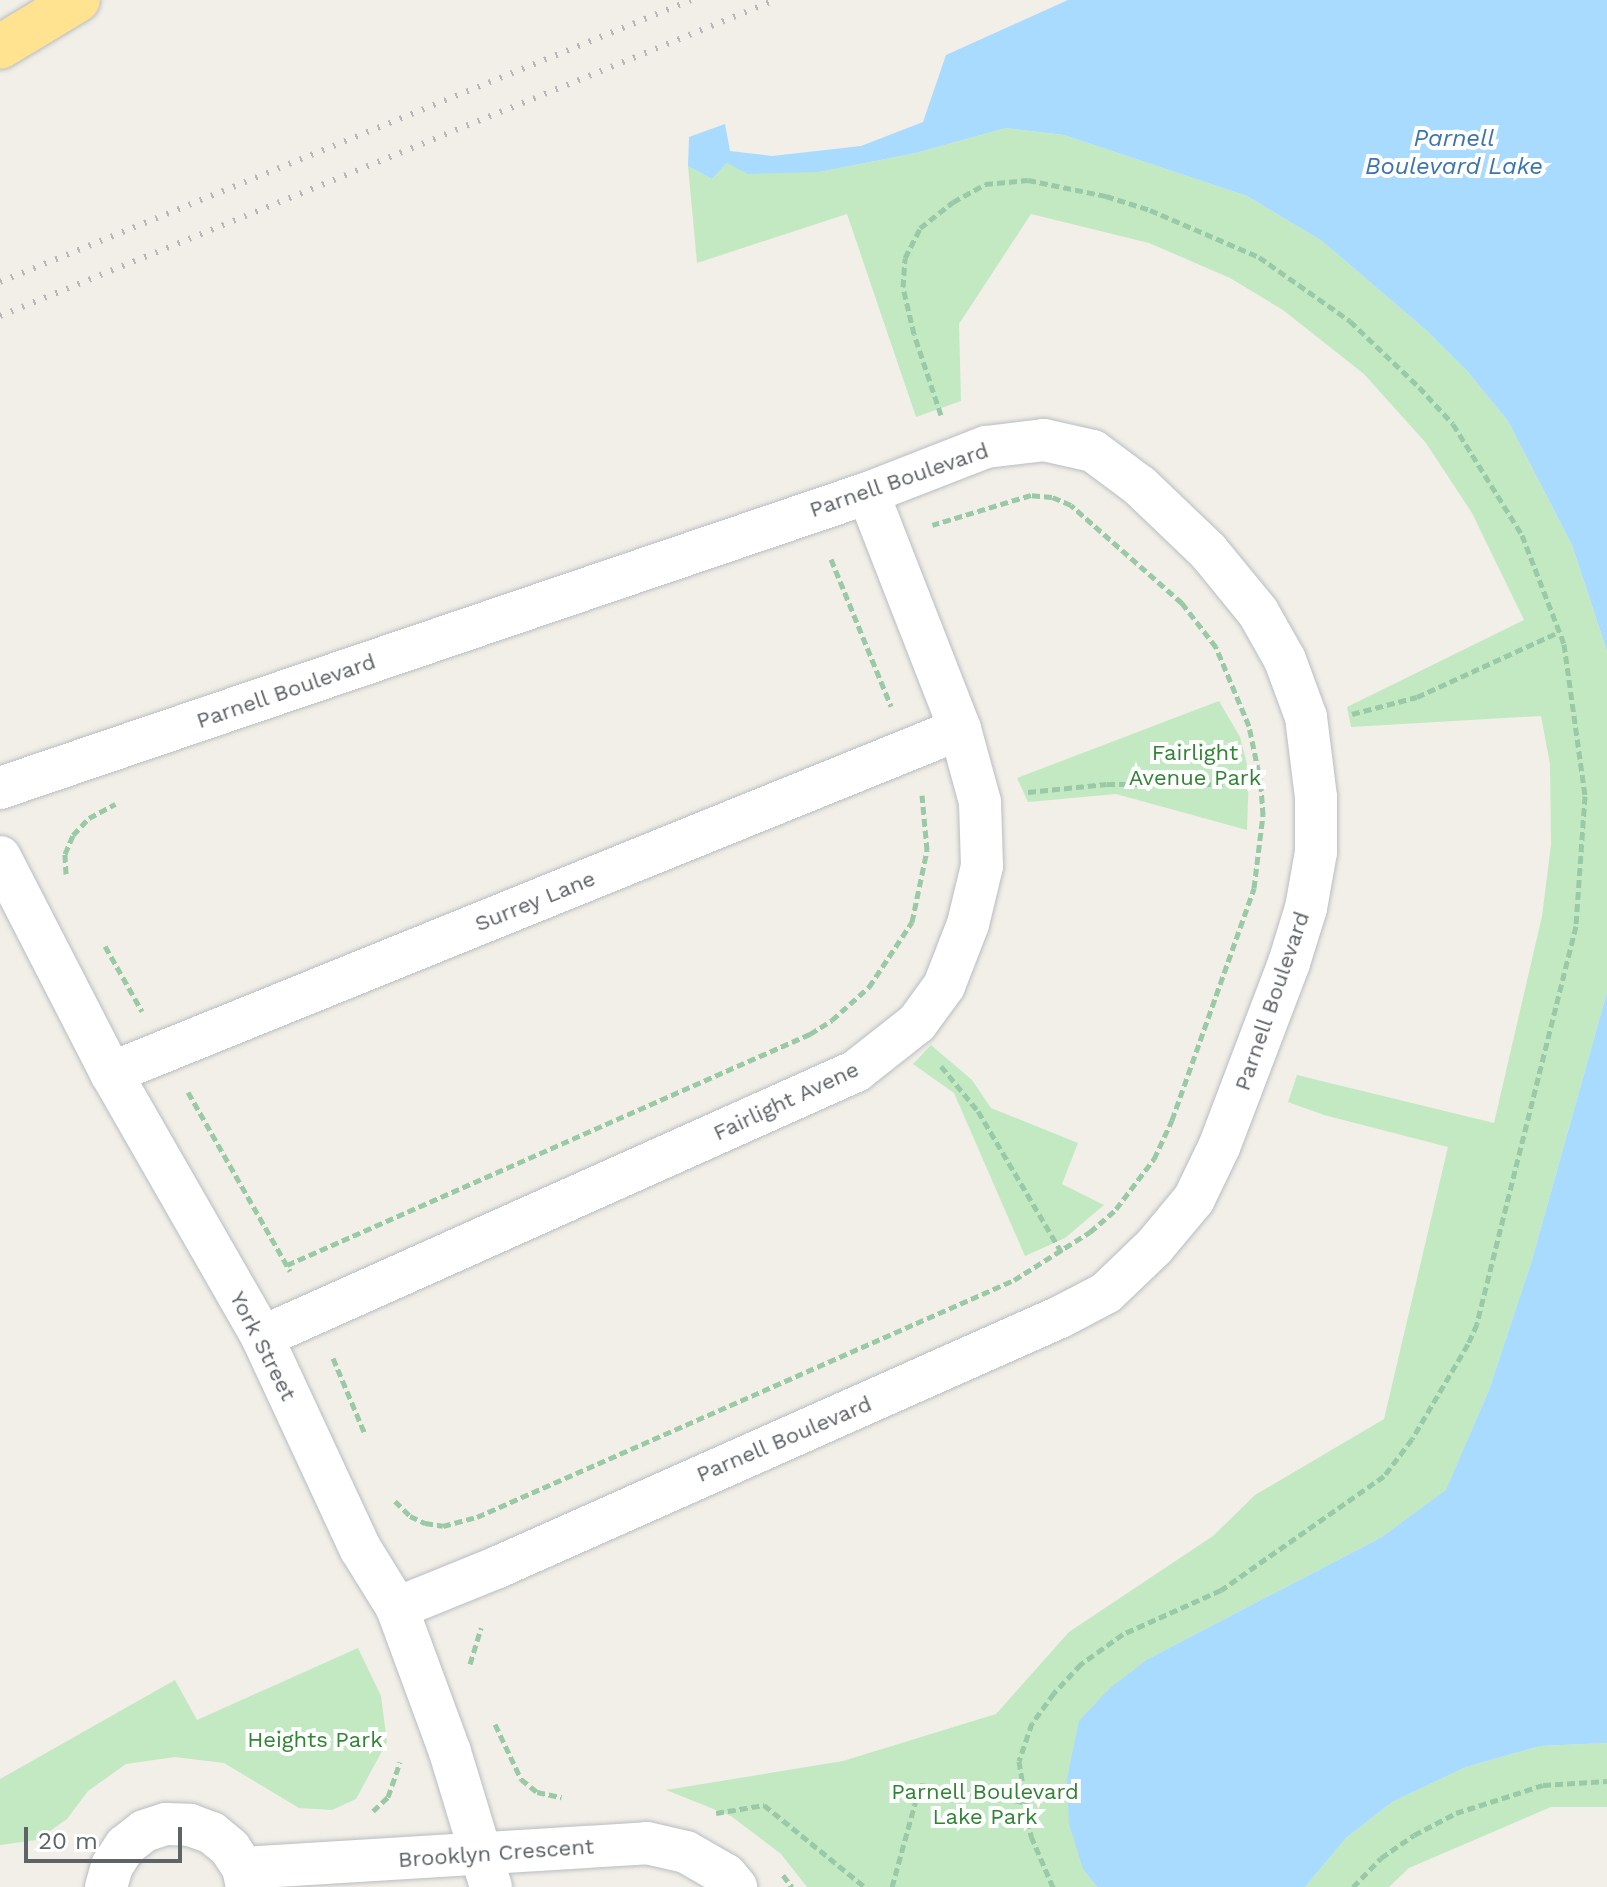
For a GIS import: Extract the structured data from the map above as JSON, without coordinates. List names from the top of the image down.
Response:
{
  "streets": {
    "street": [
      "Parnell Boulevard",
      "Surrey Lane",
      "Fairlight Avene",
      "York Street",
      "Brooklyn Crescent"
    ]
  },
  "crossings": [
    ["Parnell Boulevard", "Fairlight Avene"],
    ["Parnell Boulevard", "York Street"],
    ["Surrey Lane", "Fairlight Avene"],
    ["Surrey Lane", "York Street"],
    ["Fairlight Avene", "York Street"],
    ["York Street", "Brooklyn Crescent"]
  ],
  "water": ["Parnell Boulevard Lake"],
  "parks": ["Fairlight Avenue Park", "Heights Park", "Parnell Boulevard Lake Park"],
  "scale_bar": "20 m"
}
